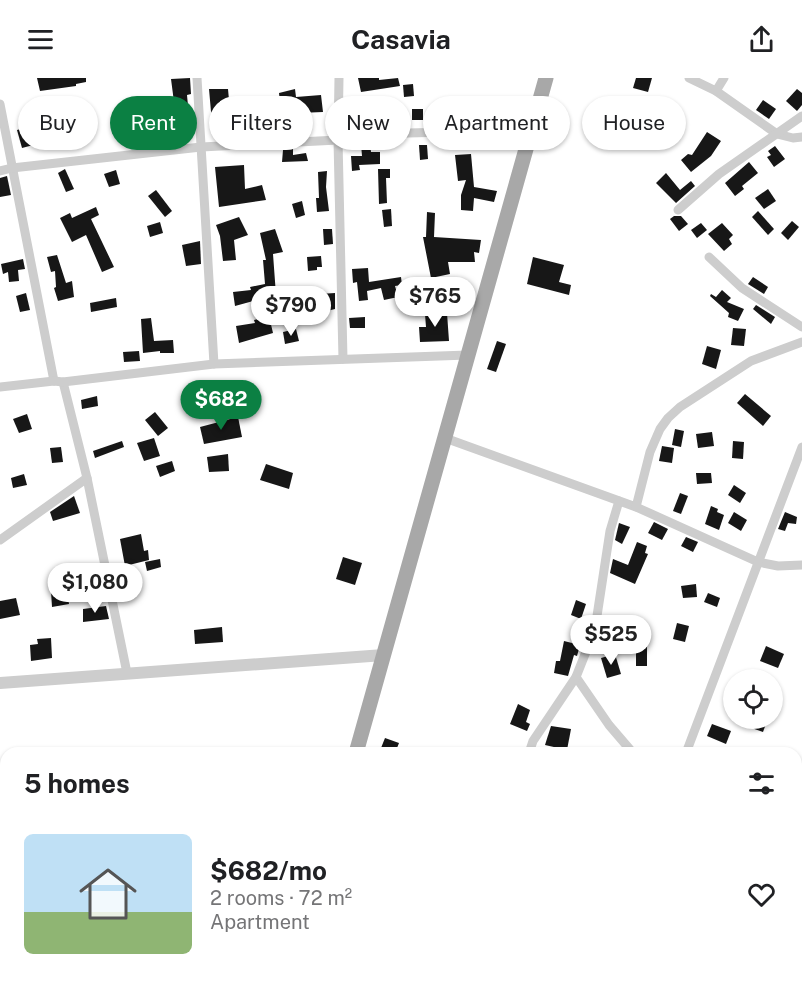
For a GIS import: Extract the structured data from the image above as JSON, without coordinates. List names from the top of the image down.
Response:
{
  "page": {
    "header": "Casavia",
    "chip": [
      "Buy",
      "Rent",
      "Filters",
      "New",
      "Apartment",
      "House"
    ],
    "price": [
      "$765",
      "$790",
      "$682",
      "$1,080",
      "$525"
    ],
    "heading": "5 homes",
    "list": [
      {
        "name": "$682/mo",
        "note": "2 rooms · 72 m² · Apartment"
      }
    ]
  }
}
